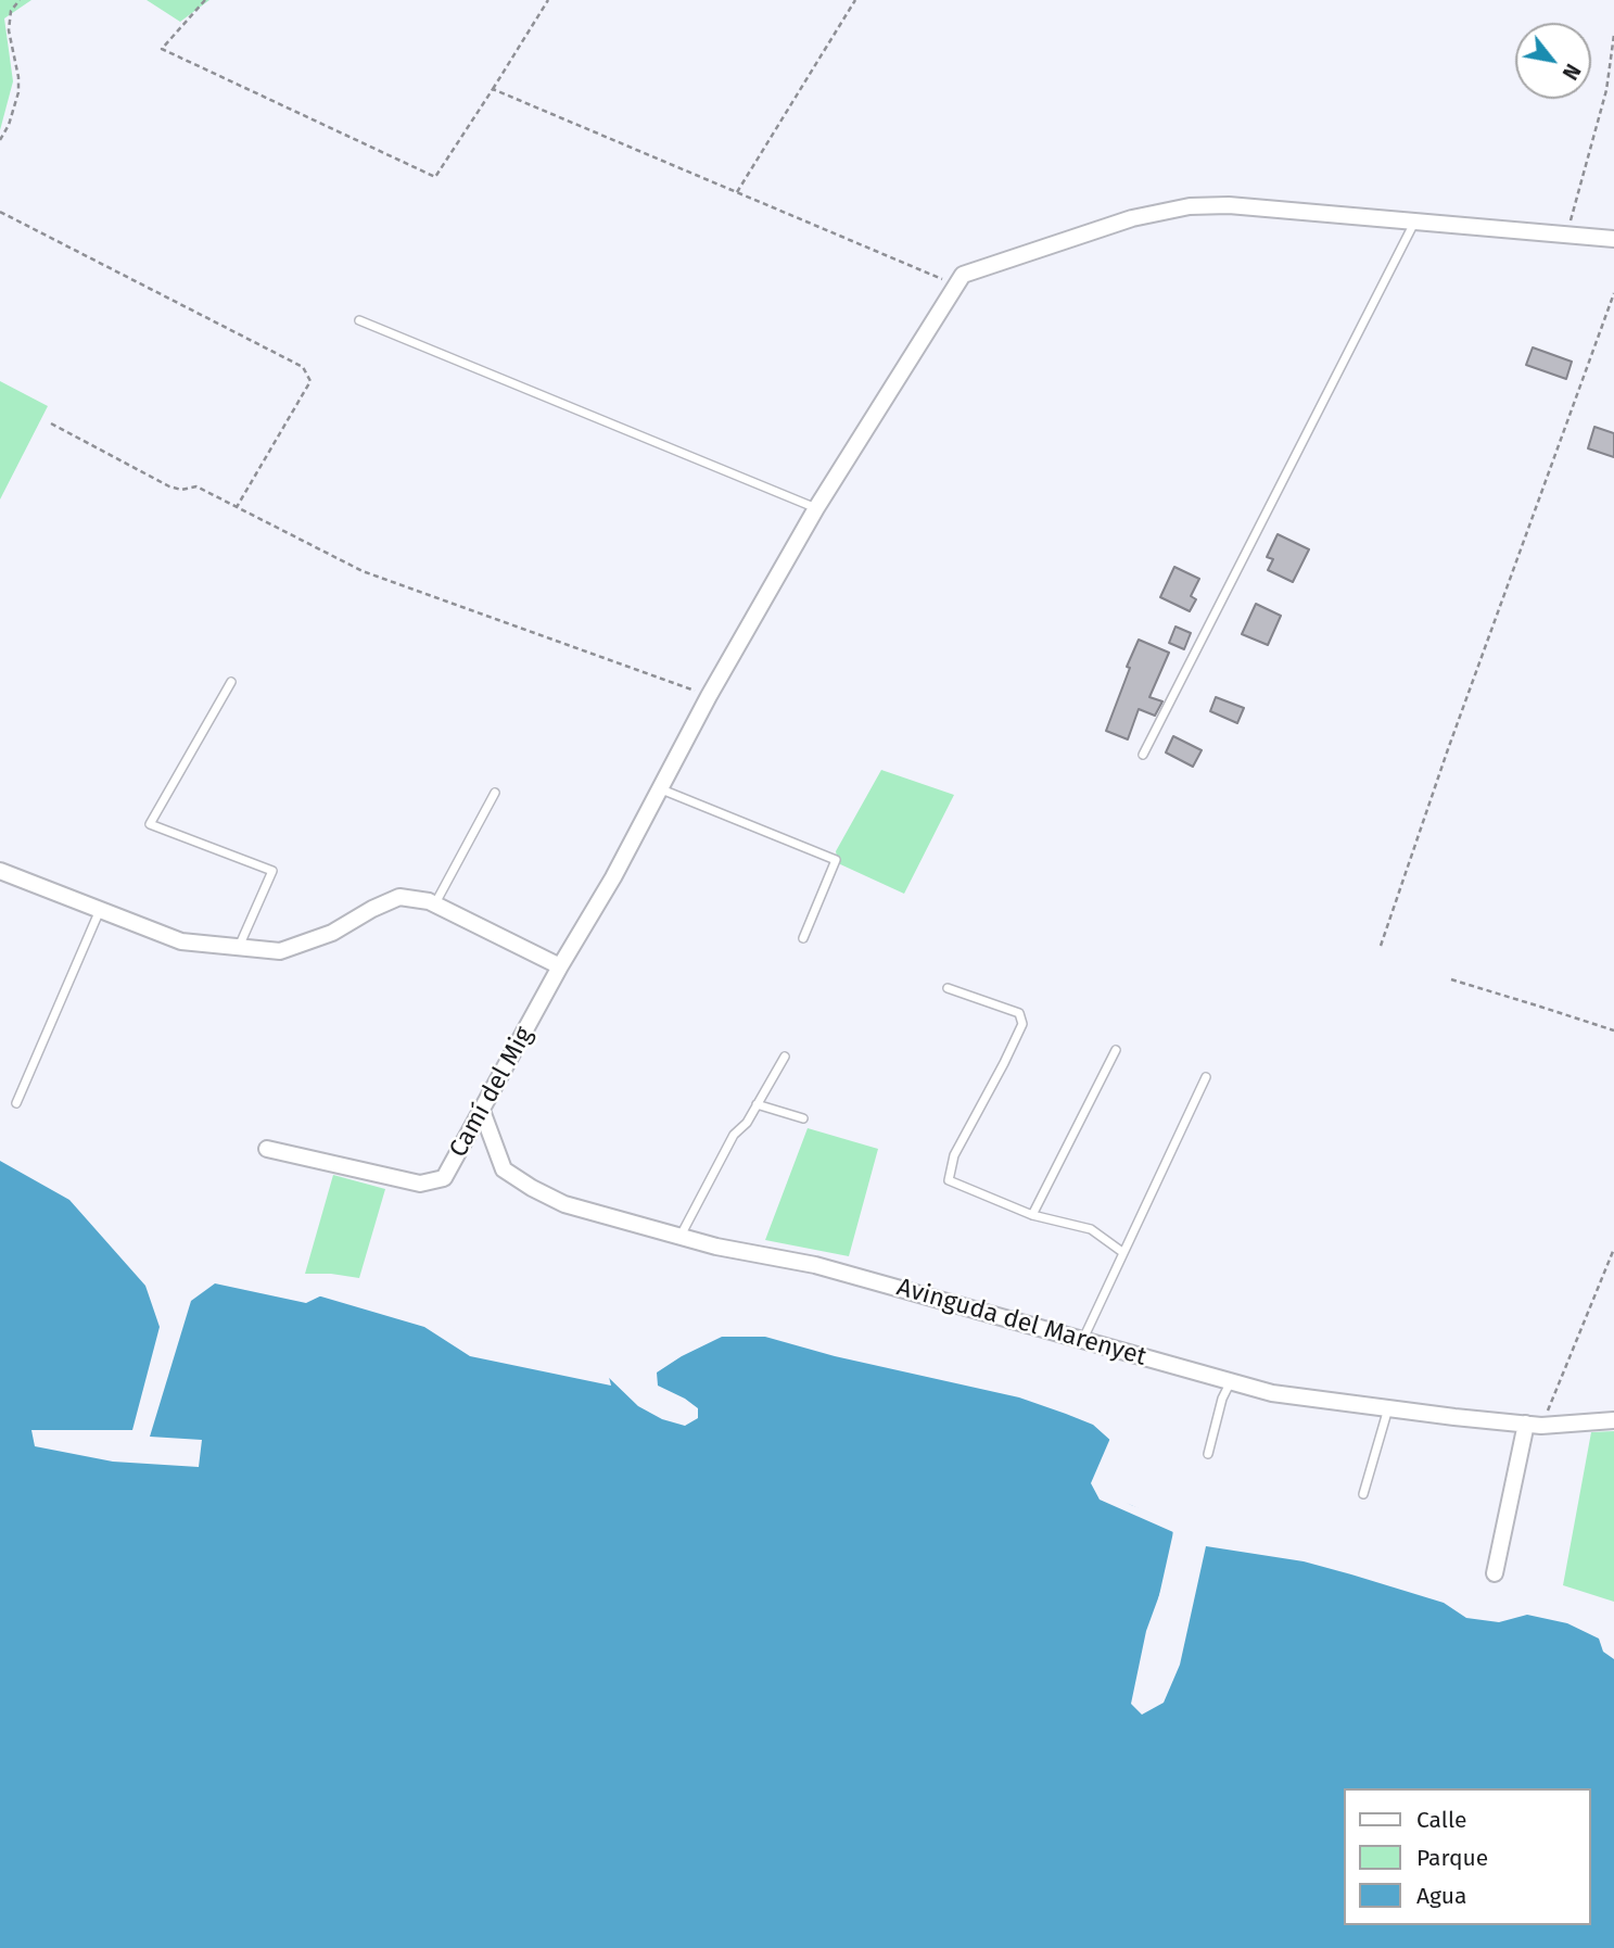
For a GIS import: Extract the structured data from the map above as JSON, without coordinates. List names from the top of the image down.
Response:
{
  "streets": {
    "street": ["Camí del Mig", "Avinguda del Marenyet"]
  },
  "crossings": [
    ["Camí del Mig", "Avinguda del Marenyet"]
  ],
  "legend": ["Calle", "Parque", "Agua"],
  "north": "bottom right"
}
